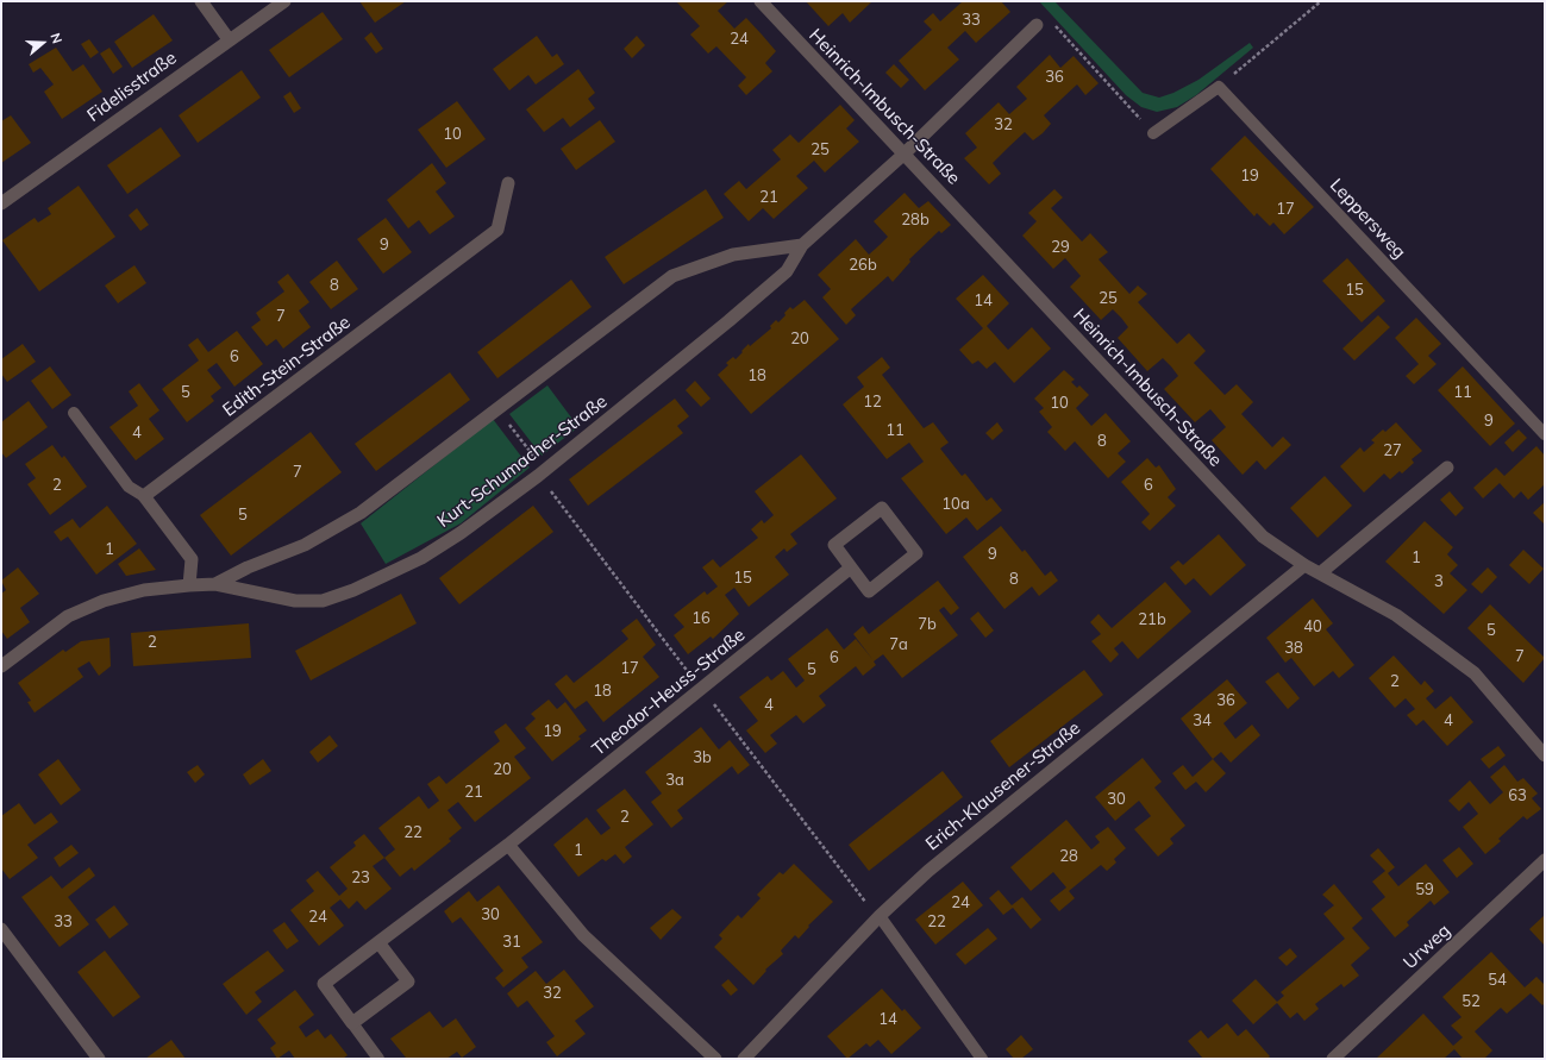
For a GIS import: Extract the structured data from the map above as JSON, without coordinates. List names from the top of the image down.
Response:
{
  "streets": {
    "street": [
      "Fidelisstraße",
      "Heinrich-Imbusch-Straße",
      "Edith-Stein-Straße",
      "Kurt-Schumacher-Straße",
      "Theodor-Heuss-Straße",
      "Erich-Klausener-Straße",
      "Urweg"
    ],
    "lane": ["Leppersweg"]
  },
  "crossings": [
    ["Heinrich-Imbusch-Straße", "Kurt-Schumacher-Straße"],
    ["Heinrich-Imbusch-Straße", "Erich-Klausener-Straße"]
  ],
  "house_numbers": [
    "33",
    "24",
    "36",
    "32",
    "10",
    "25",
    "19",
    "21",
    "17",
    "28b",
    "9",
    "29",
    "26b",
    "8",
    "15",
    "25",
    "14",
    "7",
    "20",
    "6",
    "18",
    "5",
    "11",
    "12",
    "10",
    "9",
    "11",
    "4",
    "8",
    "27",
    "7",
    "2",
    "6",
    "10a",
    "5",
    "1",
    "9",
    "1",
    "15",
    "8",
    "3",
    "16",
    "21b",
    "7b",
    "40",
    "5",
    "2",
    "7a",
    "38",
    "7",
    "6",
    "17",
    "5",
    "2",
    "18",
    "36",
    "4",
    "34",
    "4",
    "19",
    "3b",
    "20",
    "3a",
    "21",
    "63",
    "30",
    "2",
    "22",
    "1",
    "28",
    "23",
    "59",
    "24",
    "30",
    "24",
    "33",
    "22",
    "31",
    "54",
    "32",
    "52",
    "14"
  ],
  "north": "right"
}
